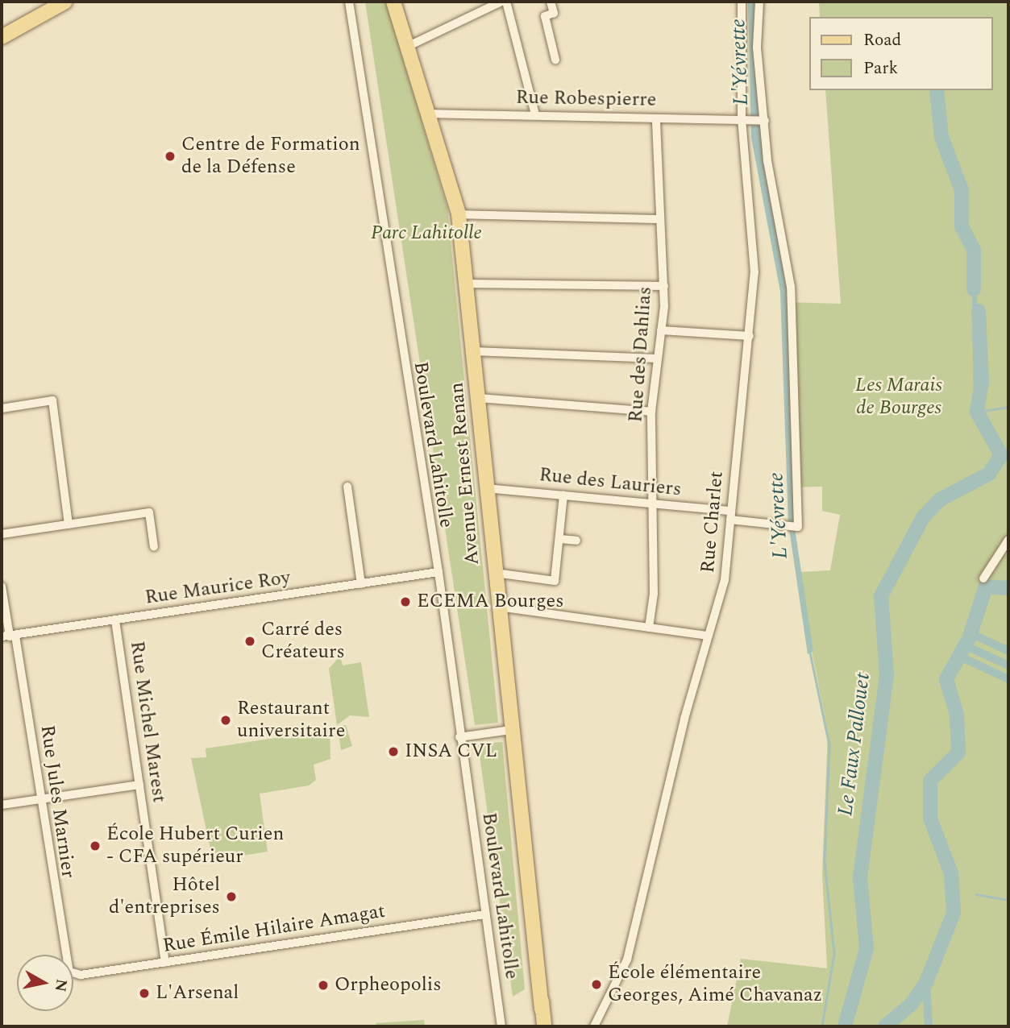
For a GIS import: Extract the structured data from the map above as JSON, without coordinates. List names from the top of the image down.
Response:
{
  "streets": {
    "main road": ["Avenue Ernest Renan"],
    "street": [
      "Rue Robespierre",
      "Rue des Dahlias",
      "Boulevard Lahitolle",
      "Rue des Lauriers",
      "Rue Charlet",
      "Rue Maurice Roy",
      "Rue Michel Marest",
      "Rue Jules Marnier",
      "Rue Émile Hilaire Amagat"
    ]
  },
  "crossings": [
    ["Rue Robespierre", "Rue des Dahlias"],
    ["Rue Robespierre", "Avenue Ernest Renan"],
    ["Rue Robespierre", "Rue des Lauriers"],
    ["Rue Robespierre", "Rue Charlet"],
    ["Rue des Dahlias", "Rue des Lauriers"],
    ["Boulevard Lahitolle", "Rue Maurice Roy"],
    ["Boulevard Lahitolle", "Rue Émile Hilaire Amagat"],
    ["Avenue Ernest Renan", "Rue des Lauriers"],
    ["Rue des Lauriers", "Rue Charlet"],
    ["Rue Maurice Roy", "Rue Michel Marest"],
    ["Rue Maurice Roy", "Rue Jules Marnier"],
    ["Rue Michel Marest", "Rue Émile Hilaire Amagat"]
  ],
  "water": ["L'Yévrette", "Le Faux Pallouet"],
  "parks": ["Parc Lahitolle", "Les Marais de Bourges"],
  "places": [
    "Centre de Formation de la Défense",
    "ECEMA Bourges",
    "Carré des Créateurs",
    "Restaurant universitaire",
    "INSA CVL",
    "École Hubert Curien - CFA supérieur",
    "Hôtel d'entreprises",
    "École élémentaire Georges, Aimé Chavanaz",
    "Orpheopolis",
    "L'Arsenal"
  ],
  "legend": ["Road", "Park"],
  "north": "right"
}
